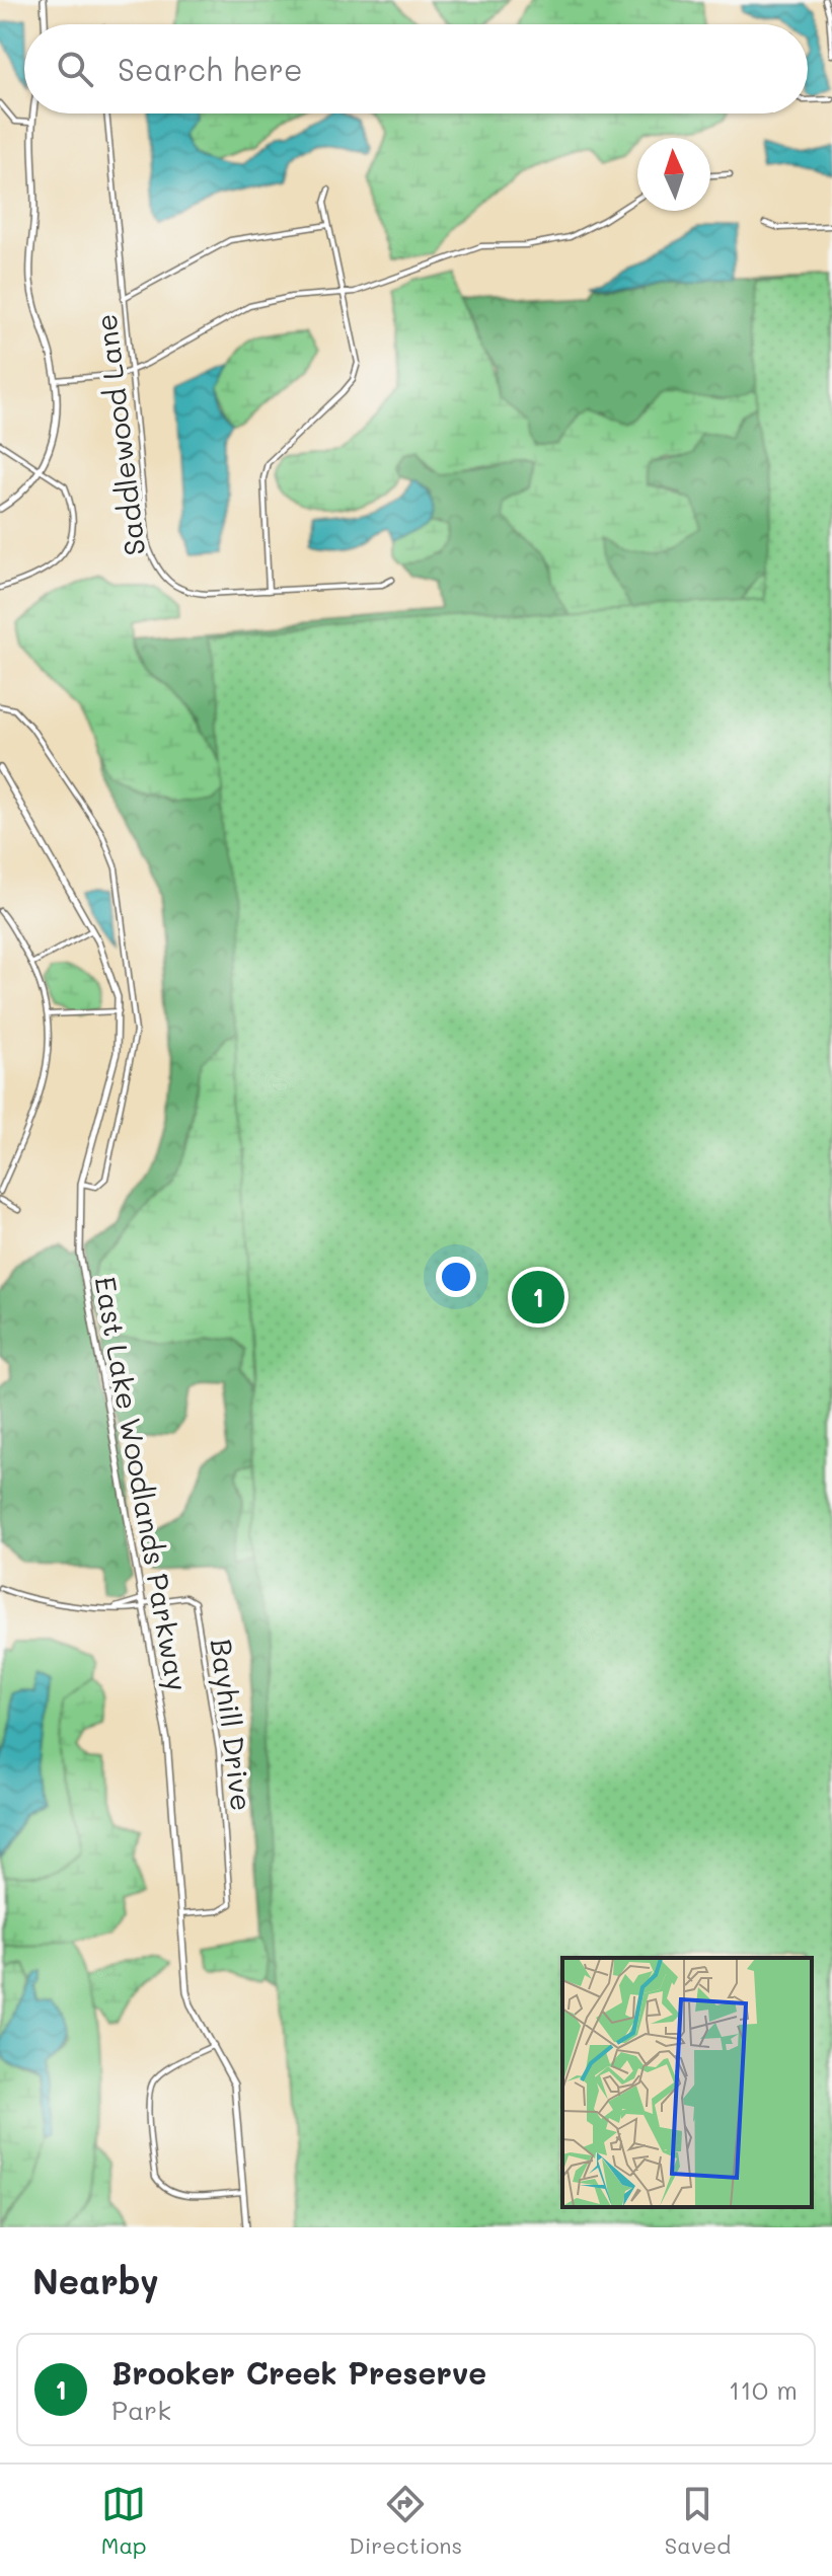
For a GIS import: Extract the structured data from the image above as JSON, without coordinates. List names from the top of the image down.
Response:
{
  "streets": {
    "street": ["Saddlewood Lane", "East Lake Woodlands Parkway", "Bayhill Drive"]
  },
  "crossings": [
    ["East Lake Woodlands Parkway", "Bayhill Drive"]
  ],
  "north": "top",
  "page": {
    "search": "Search here",
    "pins": "1",
    "heading": "Nearby",
    "list": [
      {
        "mark": "1",
        "name": "Brooker Creek Preserve",
        "note": "Park",
        "value": "110 m"
      }
    ],
    "nav": ["Map", "Directions", "Saved"]
  }
}
